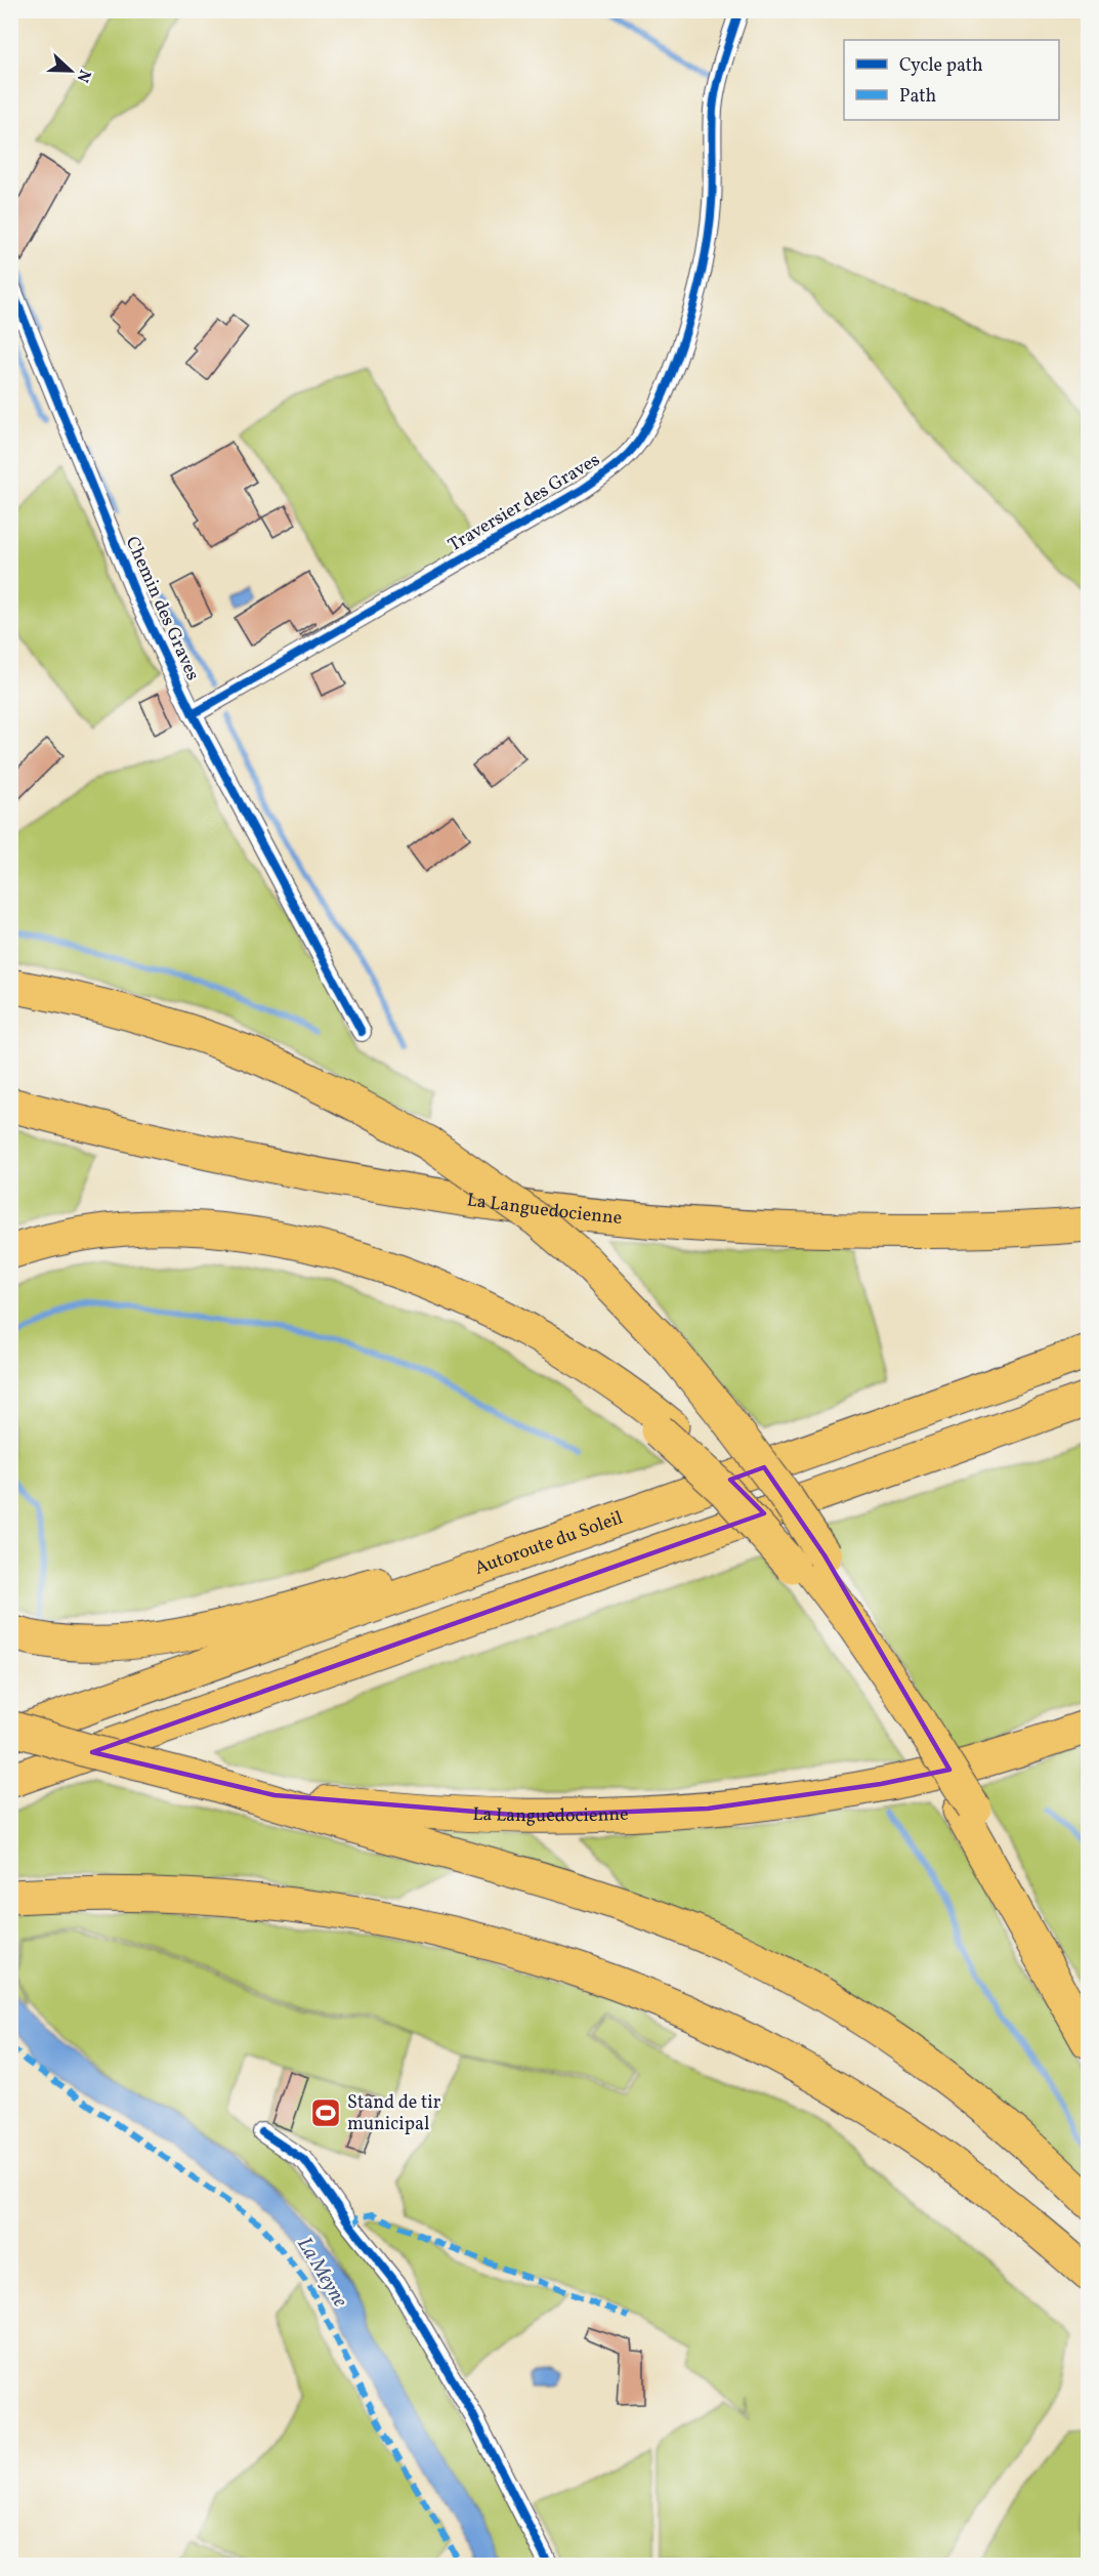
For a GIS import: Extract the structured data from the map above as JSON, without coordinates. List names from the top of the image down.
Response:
{
  "streets": {
    "highway": ["La Languedocienne", "Autoroute du Soleil"],
    "street": ["Traversier des Graves", "Chemin des Graves"]
  },
  "crossings": [
    ["Traversier des Graves", "Chemin des Graves"]
  ],
  "water": ["La Meyne"],
  "places": {
    "sports": ["Stand de tir municipal"]
  },
  "legend": ["Cycle path", "Path"],
  "north": "right"
}
